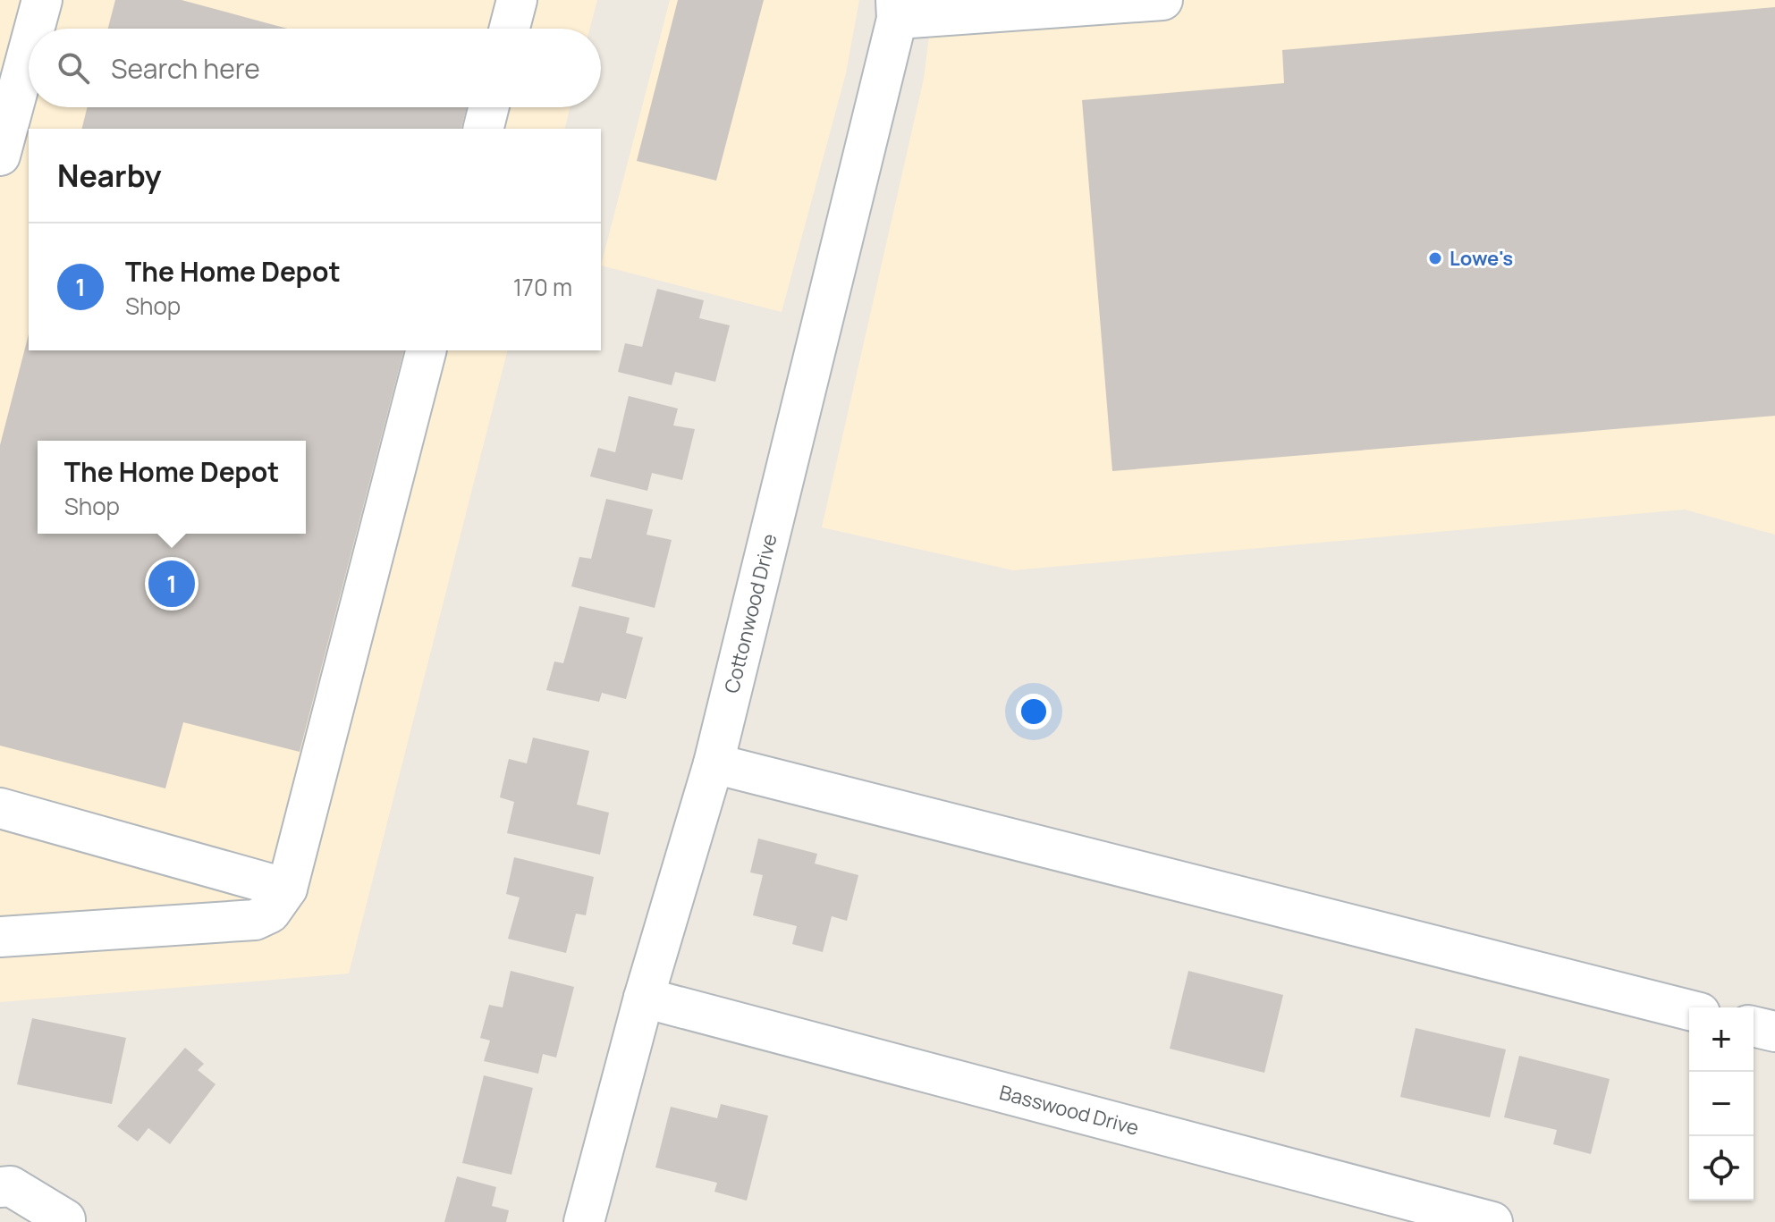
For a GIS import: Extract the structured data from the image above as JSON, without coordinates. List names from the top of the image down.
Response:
{
  "streets": {
    "street": ["Cottonwood Drive", "Basswood Drive"]
  },
  "crossings": [
    ["Cottonwood Drive", "Basswood Drive"]
  ],
  "places": ["Lowe's"],
  "page": {
    "search": "Search here",
    "heading": "Nearby",
    "list": [
      {
        "mark": "1",
        "name": "The Home Depot",
        "note": "Shop",
        "value": "170 m"
      }
    ],
    "popup": ["The Home Depot", "Shop"],
    "pins": "1",
    "map_buttons": ["+", "−"]
  }
}
